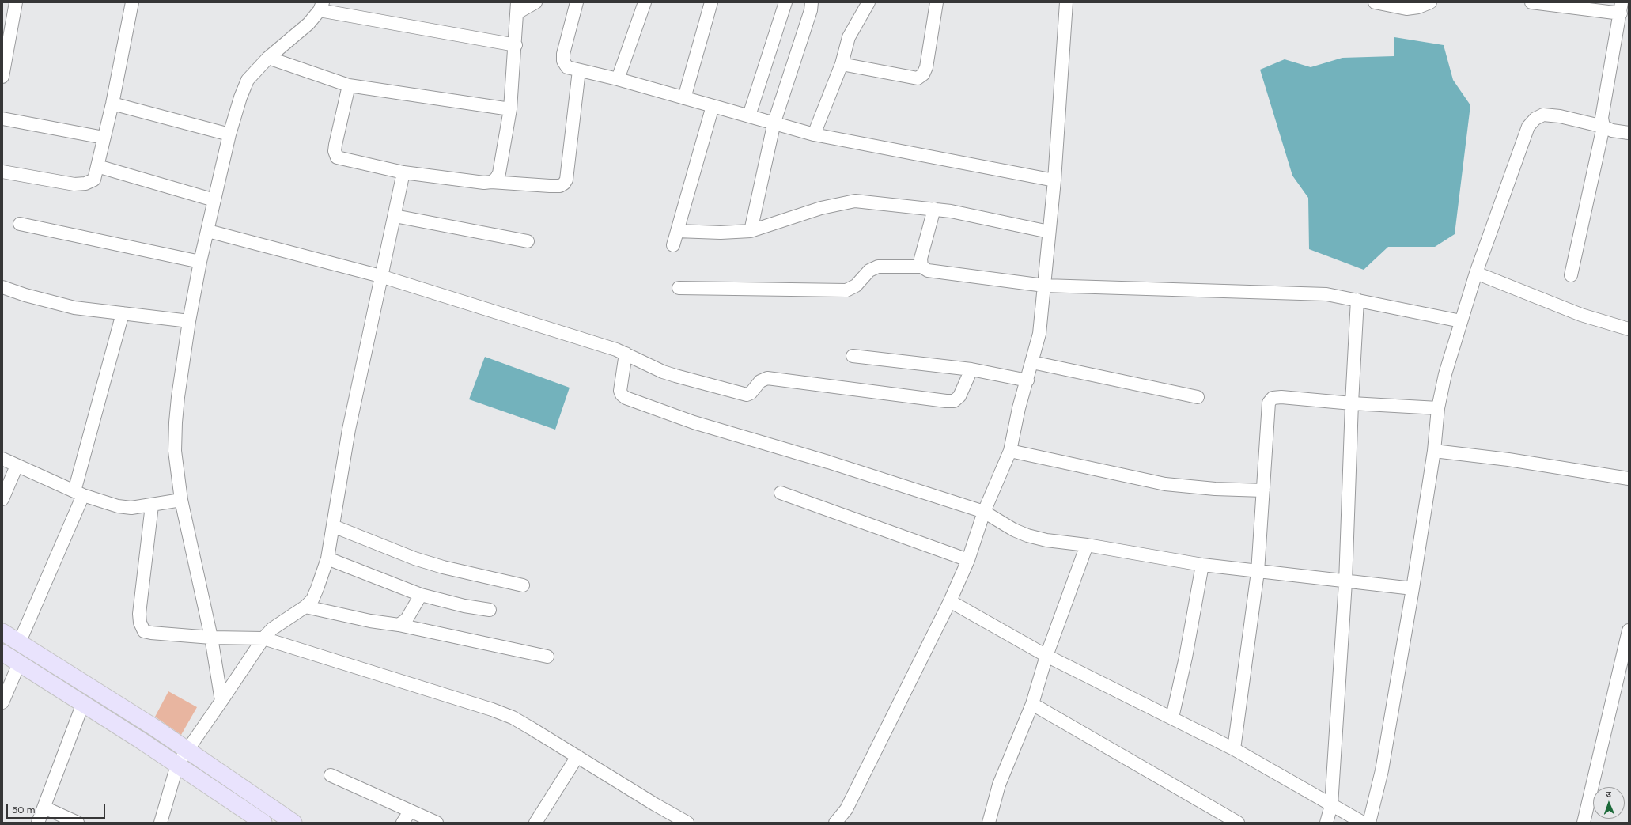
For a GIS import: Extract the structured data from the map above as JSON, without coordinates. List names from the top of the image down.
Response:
{
  "scale_bar": "50 m",
  "north": "top"
}
